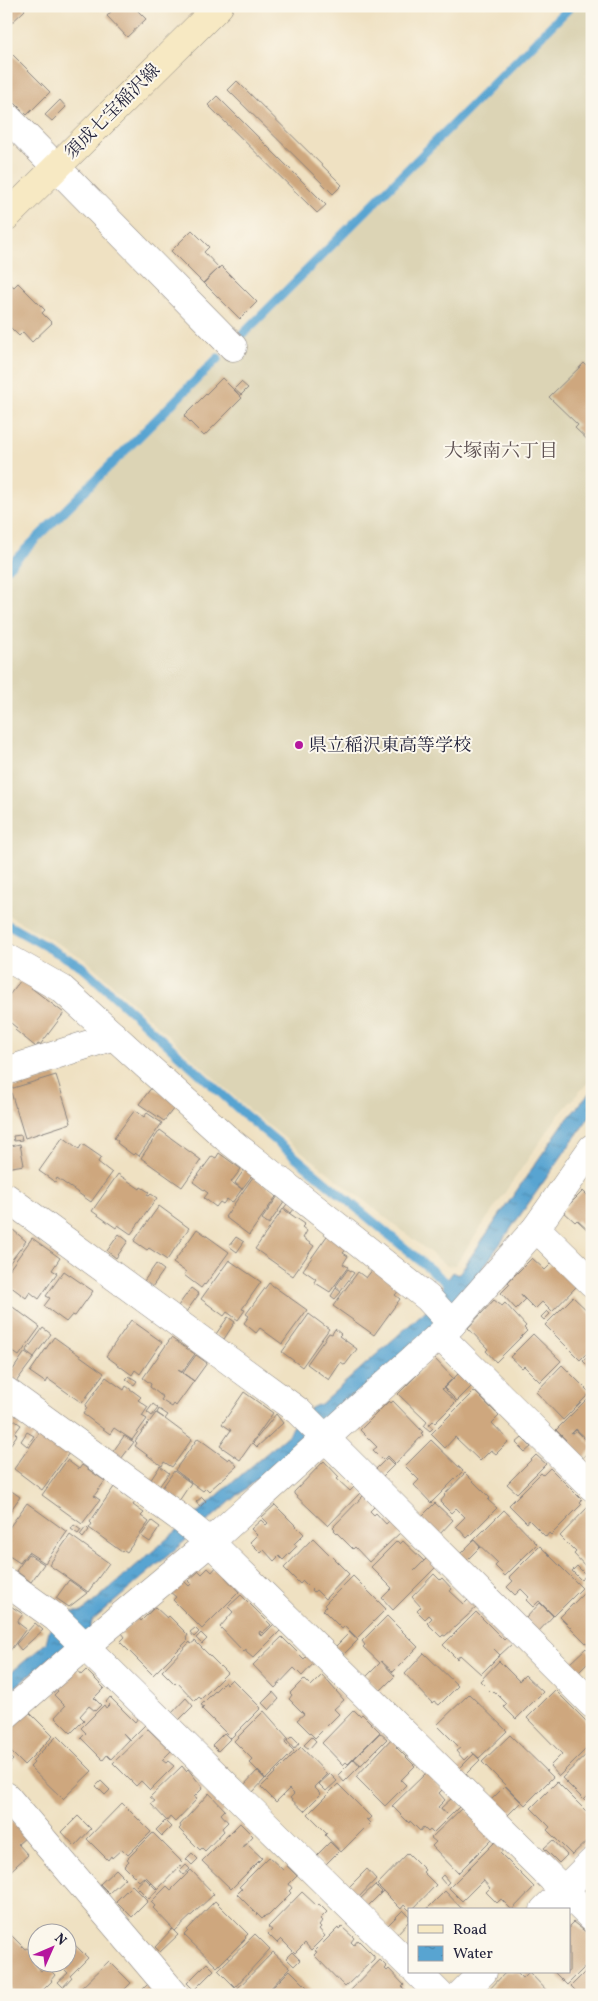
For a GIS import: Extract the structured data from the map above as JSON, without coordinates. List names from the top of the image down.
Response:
{
  "streets": {
    "main road": ["須成七宝稲沢線"]
  },
  "districts": ["大塚南六丁目"],
  "places": ["県立稲沢東高等学校"],
  "legend": ["Road", "Water"],
  "north": "top right"
}
